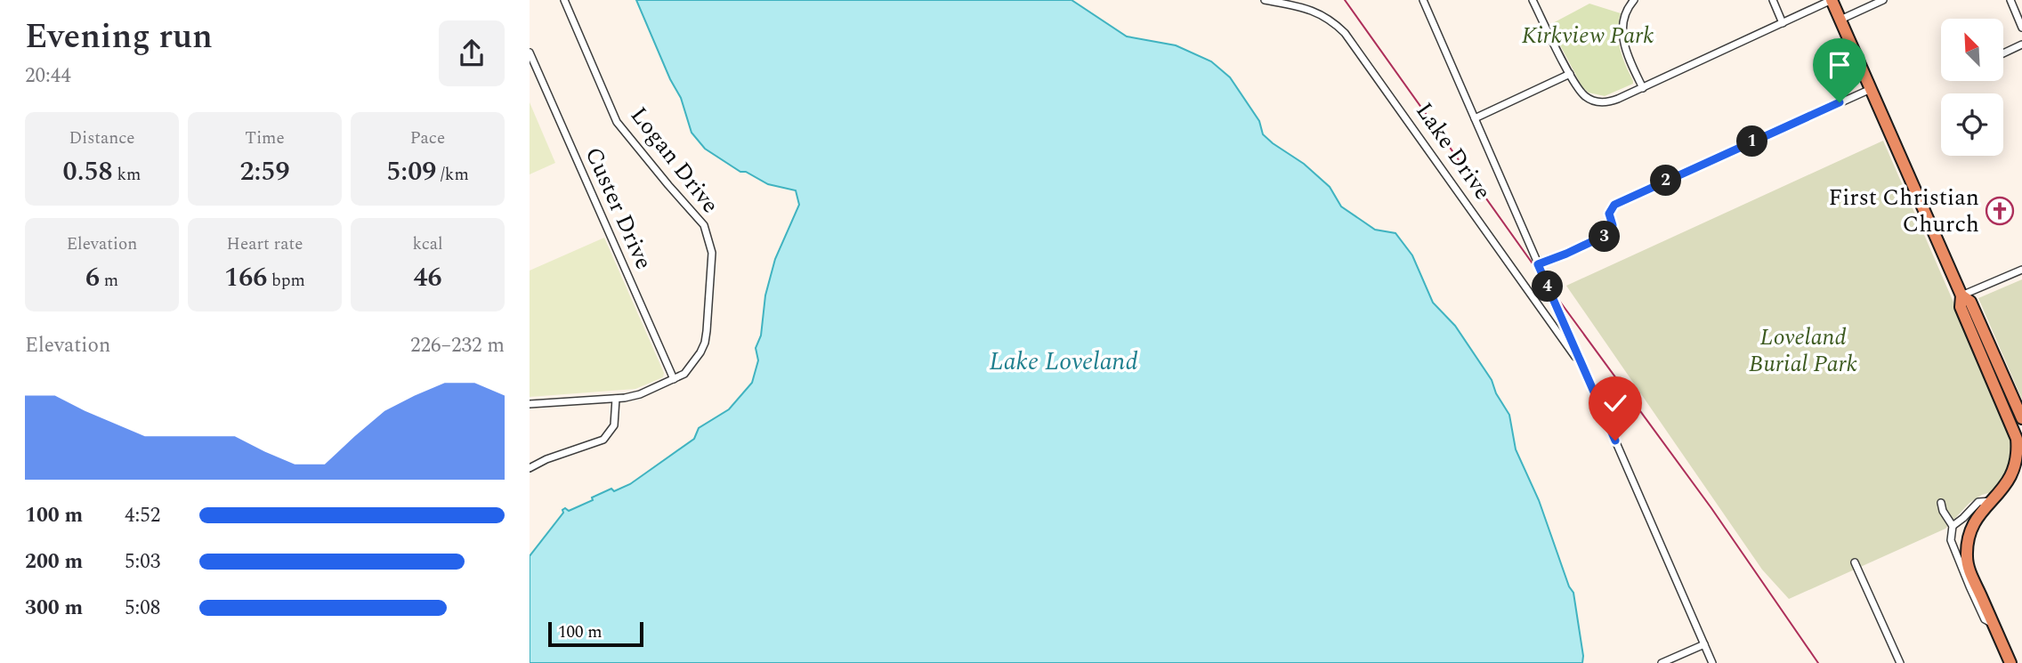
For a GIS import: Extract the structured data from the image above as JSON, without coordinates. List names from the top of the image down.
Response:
{
  "streets": {
    "street": ["Lake Drive", "Logan Drive", "Custer Drive"]
  },
  "crossings": [
    ["Logan Drive", "Custer Drive"]
  ],
  "water": ["Lake Loveland"],
  "parks": ["Kirkview Park", "Loveland Burial Park"],
  "places": {
    "church": ["First Christian Church"]
  },
  "scale_bar": "100 m",
  "north": "top left",
  "page": {
    "heading": ["Evening run", "20:44"],
    "stats": [
      ["Distance", "0.58 km"],
      ["Time", "2:59"],
      ["Pace", "5:09 /km"],
      ["Elevation", "6 m"],
      ["Heart rate", "166 bpm"],
      ["kcal", "46"]
    ],
    "pins": [
      "1",
      "2",
      "3",
      "4"
    ],
    "chart": ["Elevation", "226–232 m"],
    "list": [
      {
        "name": "100 m",
        "note": "4:52"
      },
      {
        "name": "200 m",
        "note": "5:03"
      },
      {
        "name": "300 m",
        "note": "5:08"
      }
    ],
    "scale": "100 m"
  }
}
